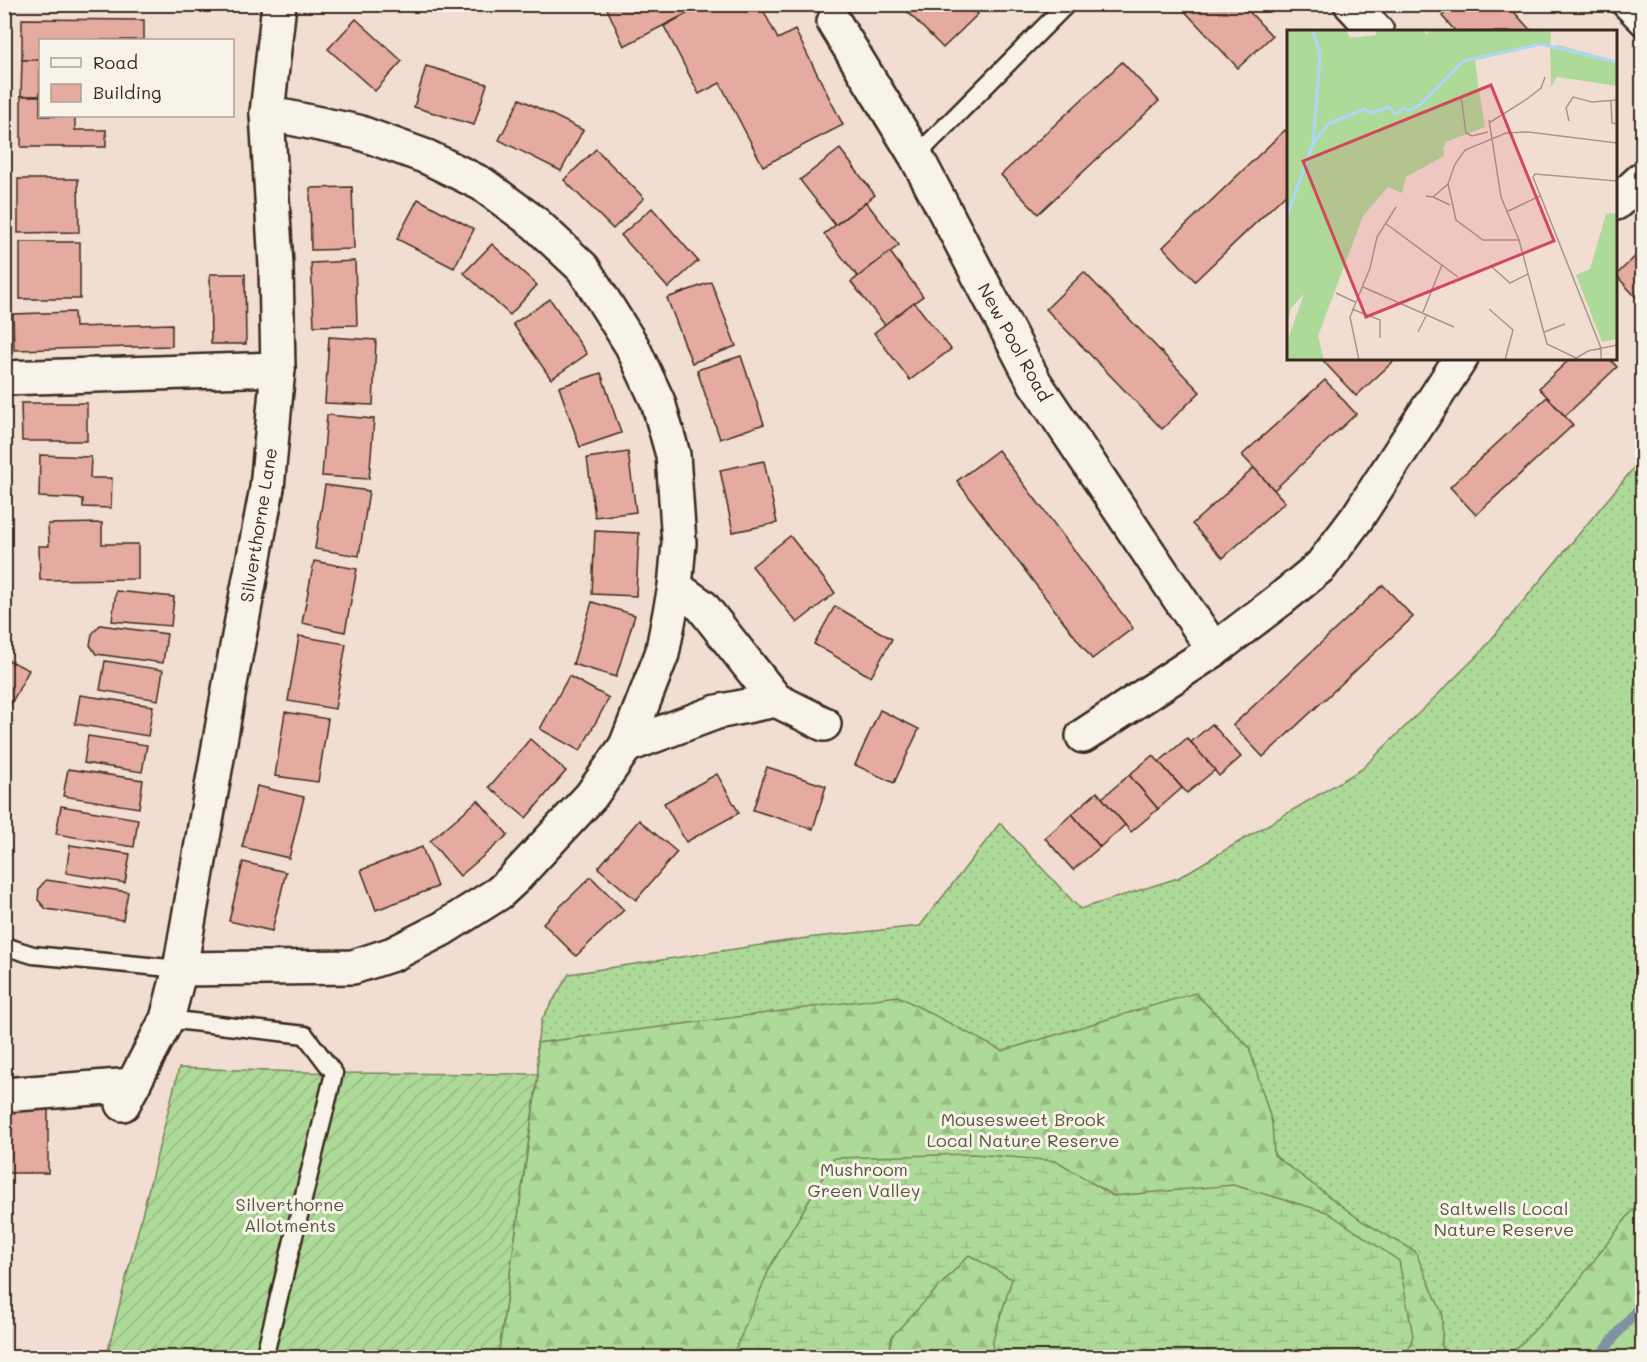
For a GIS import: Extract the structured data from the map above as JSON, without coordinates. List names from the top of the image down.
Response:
{
  "streets": {
    "street": ["New Pool Road", "Silverthorne Lane"]
  },
  "parks": [
    "Mousesweet Brook Local Nature Reserve",
    "Mushroom Green Valley",
    "Silverthorne Allotments",
    "Saltwells Local Nature Reserve"
  ],
  "legend": ["Road", "Building"]
}
